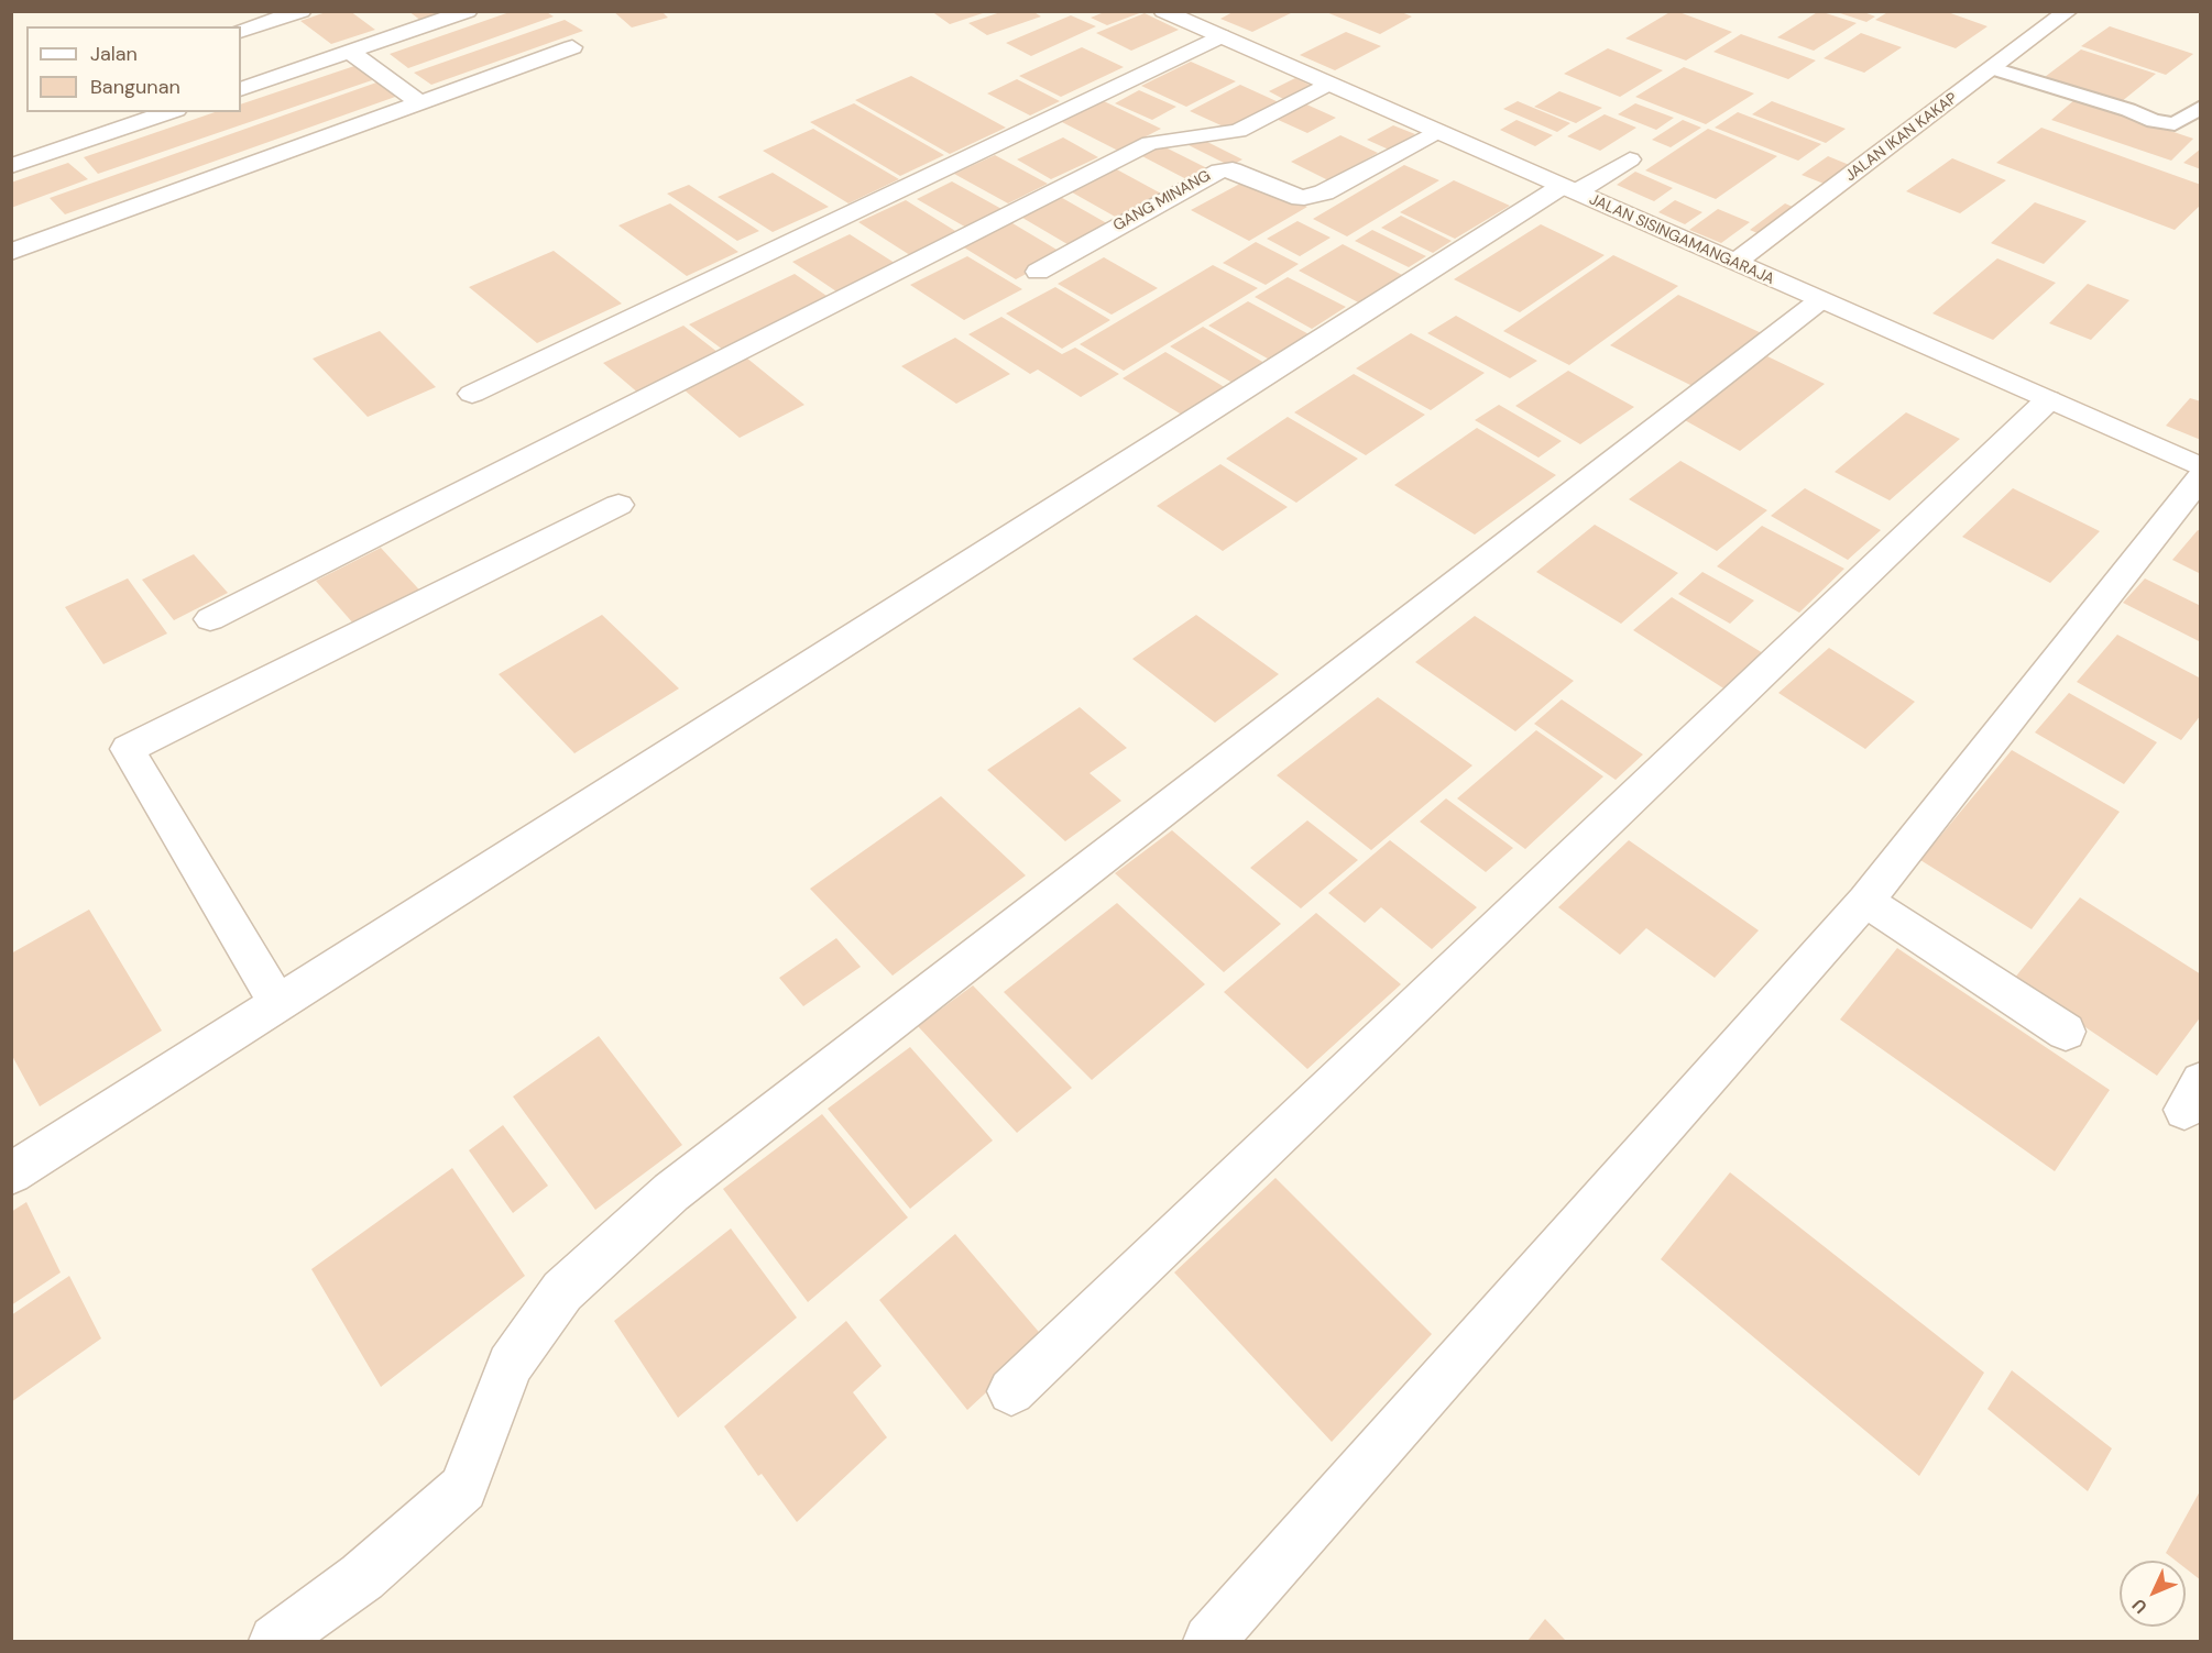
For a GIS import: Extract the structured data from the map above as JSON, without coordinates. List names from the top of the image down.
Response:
{
  "streets": {
    "street": ["JALAN IKAN KAKAP", "GANG MINANG", "JALAN SISINGAMANGARAJA"]
  },
  "crossings": [
    ["JALAN IKAN KAKAP", "JALAN SISINGAMANGARAJA"],
    ["GANG MINANG", "JALAN SISINGAMANGARAJA"]
  ],
  "legend": ["Jalan", "Bangunan"],
  "north": "bottom left"
}
